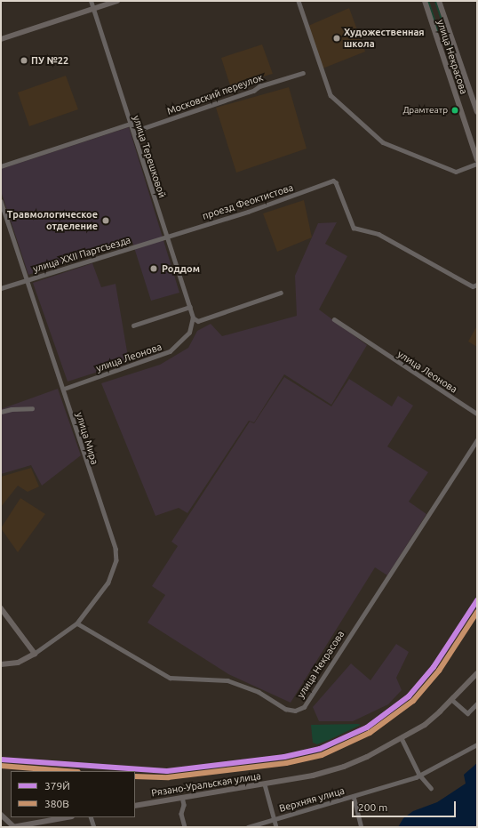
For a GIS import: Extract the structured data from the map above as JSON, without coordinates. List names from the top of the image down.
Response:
{
  "streets": {
    "main road": ["улица Некрасова", "Рязано-Уральская улица"],
    "street": [
      "Московский переулок",
      "улица Терешковой",
      "проезд Феоктистова",
      "улица XXII Партсъезда",
      "улица Леонова",
      "улица Мира",
      "Верхняя улица"
    ]
  },
  "crossings": [
    ["улица Некрасова", "улица Мира"],
    ["Московский переулок", "улица Терешковой"],
    ["улица Терешковой", "проезд Феоктистова"],
    ["улица Терешковой", "улица XXII Партсъезда"],
    ["улица Терешковой", "улица Леонова"],
    ["проезд Феоктистова", "улица XXII Партсъезда"],
    ["улица XXII Партсъезда", "улица Мира"],
    ["улица Леонова", "улица Мира"]
  ],
  "places": [
    "Художественная школа",
    "ПУ №22",
    "Драмтеатр",
    "Травмологическое отделение",
    "Роддом"
  ],
  "lines": ["transit line 379Й", "transit line 380В"],
  "legend": ["379Й", "380В"],
  "scale_bar": "200 m"
}
